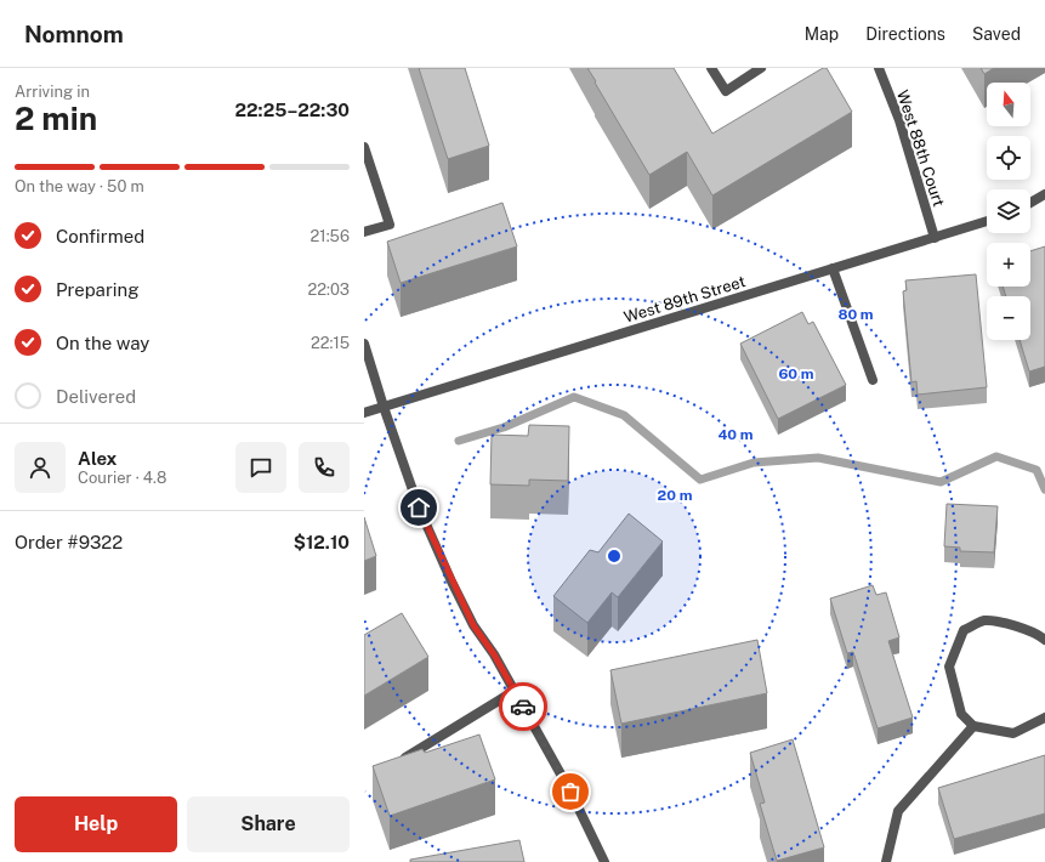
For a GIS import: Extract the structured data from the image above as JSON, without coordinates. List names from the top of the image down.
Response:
{
  "streets": {
    "street": ["West 88th Court", "West 89th Street"]
  },
  "crossings": [
    ["West 88th Court", "West 89th Street"]
  ],
  "north": "top",
  "page": {
    "header": "Nomnom",
    "nav": ["Map", "Directions", "Saved"],
    "heading": ["2 min", "Arriving in", "22:25–22:30"],
    "panel": [
      "Alex",
      "Courier · 4.8",
      "Order #9322",
      "$12.10"
    ],
    "map_buttons": ["+", "−"],
    "bar": "On the way · 50 m",
    "list": [
      ["Confirmed", "21:56"],
      ["Preparing", "22:03"],
      ["On the way", "22:15"],
      "Delivered"
    ],
    "buttons": ["Help", "Share"]
  },
  "rings": [
    "80 m",
    "60 m",
    "40 m",
    "20 m"
  ]
}
